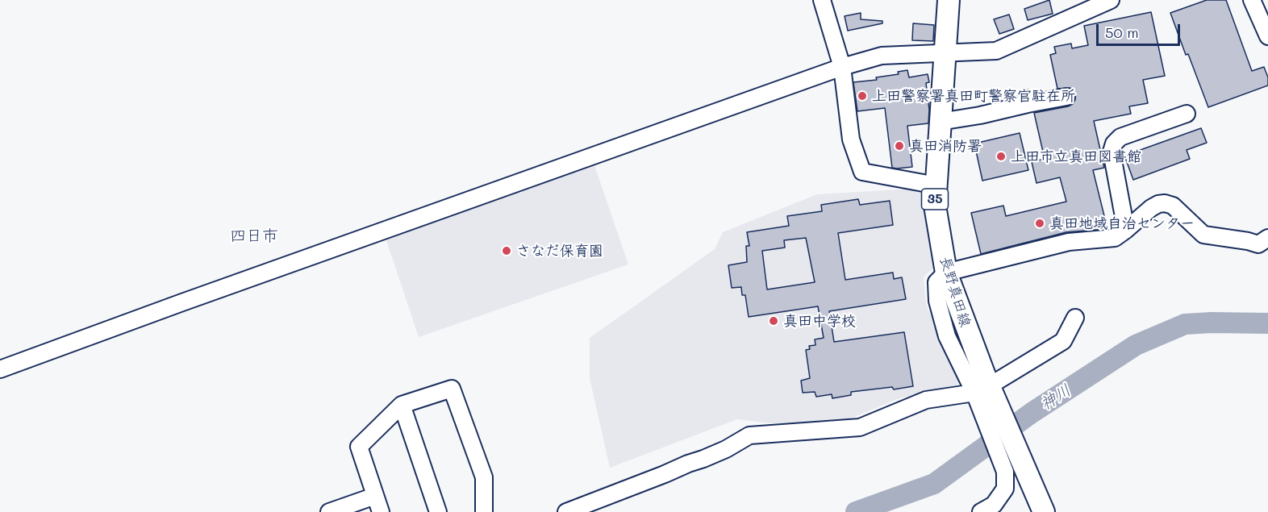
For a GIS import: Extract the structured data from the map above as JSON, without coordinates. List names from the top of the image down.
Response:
{
  "streets": {
    "main road": ["35", "長野真田線"]
  },
  "districts": ["四日市"],
  "water": ["神川"],
  "places": [
    "上田警察署真田町警察官駐在所",
    "真田消防署",
    "上田市立真田図書館",
    "真田地域自治センター",
    "さなだ保育園",
    "真田中学校"
  ],
  "scale_bar": "50 m"
}
